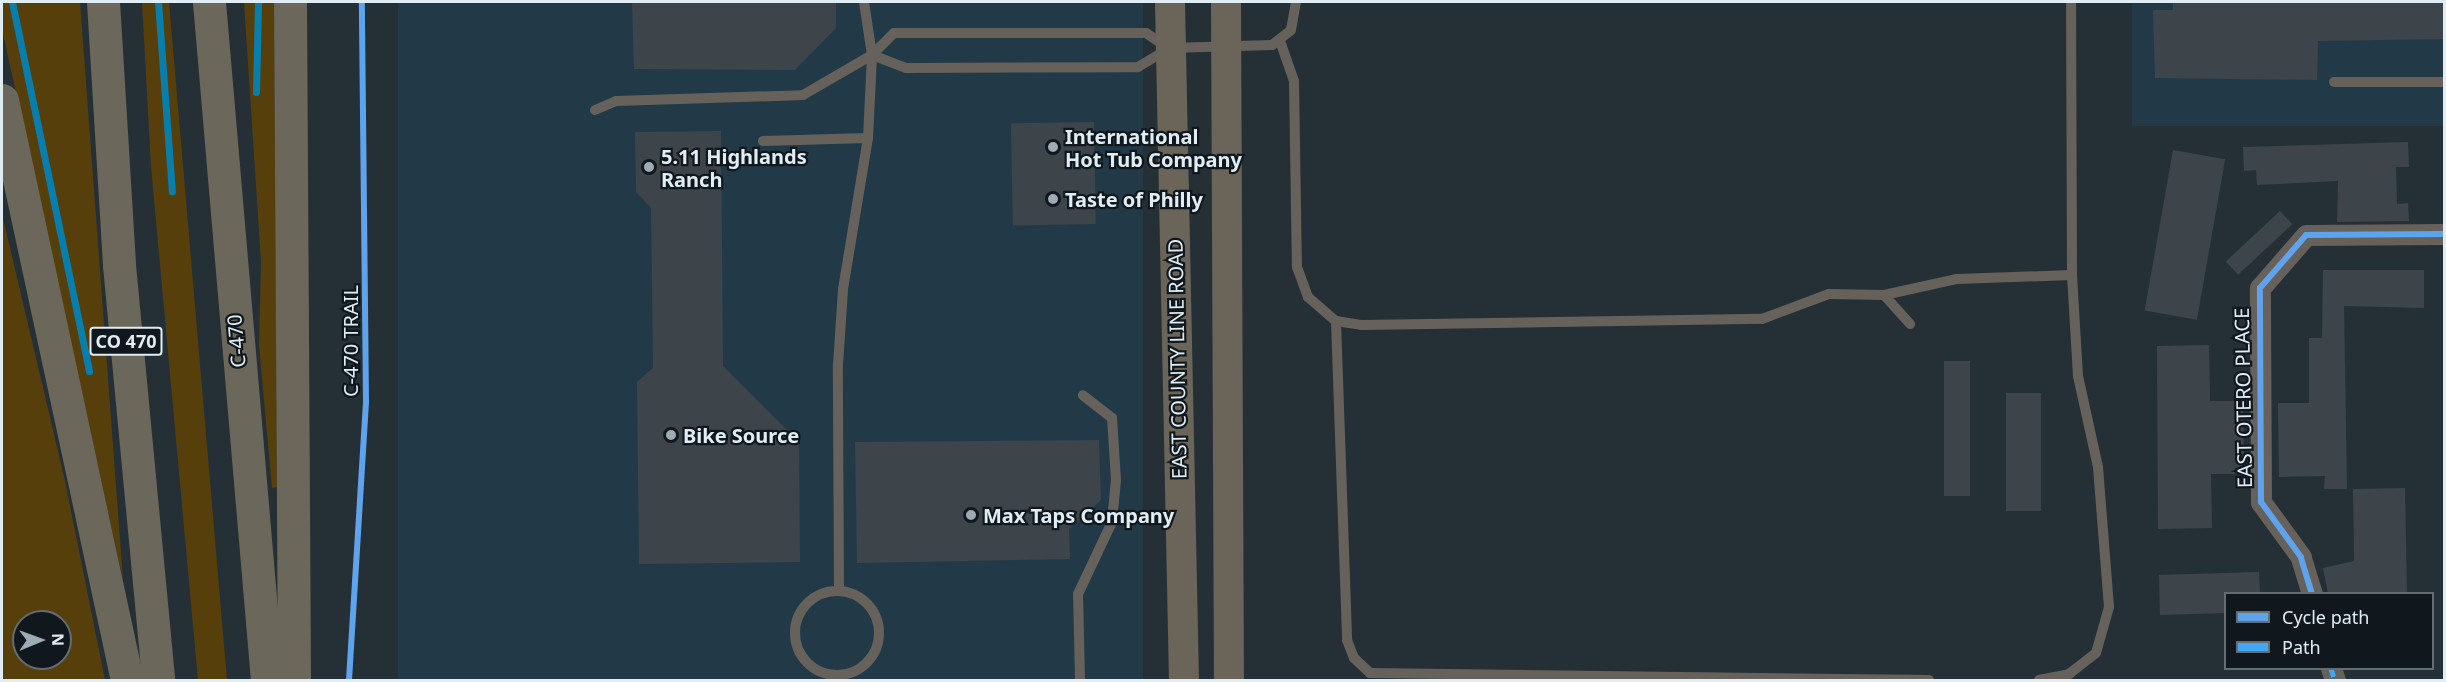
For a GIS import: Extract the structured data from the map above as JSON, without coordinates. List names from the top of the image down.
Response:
{
  "streets": {
    "highway": ["CO 470", "C-470"],
    "main road": ["EAST COUNTY LINE ROAD"],
    "street": ["EAST OTERO PLACE"],
    "cycle path": ["C-470 TRAIL"]
  },
  "places": [
    "International Hot Tub Company",
    "5.11 Highlands Ranch",
    "Taste of Philly",
    "Bike Source",
    "Max Taps Company"
  ],
  "legend": ["Cycle path", "Path"],
  "north": "right"
}
